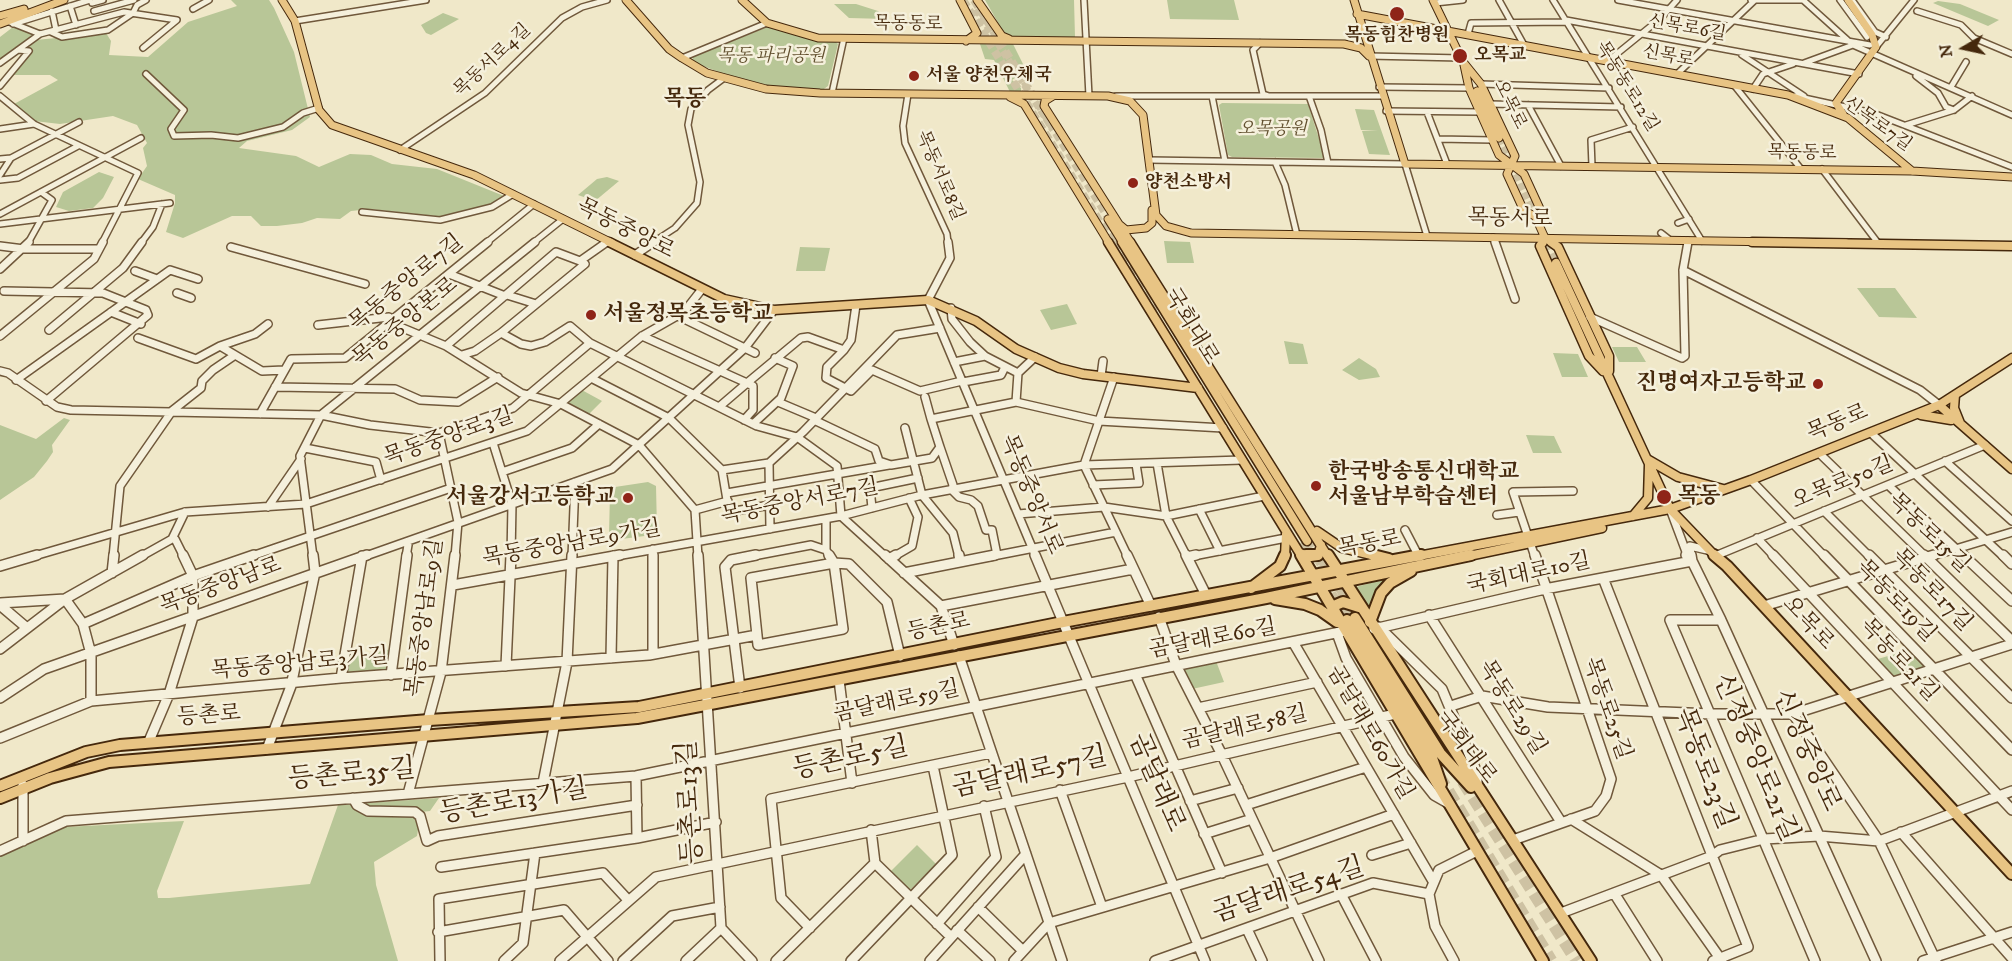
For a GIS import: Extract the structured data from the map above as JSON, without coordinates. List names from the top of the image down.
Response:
{
  "streets": {
    "main road": [
      "목동동로",
      "신목로",
      "오목로",
      "신목로7길",
      "목동서로",
      "목동중앙로",
      "국회대로",
      "목동로",
      "등촌로"
    ],
    "street": [
      "신목로6길",
      "목동서로4길",
      "목동동로12길",
      "목동서로8길",
      "목동중앙로7길",
      "목동중앙본로",
      "목동중앙로3길",
      "오목로50길",
      "목동중앙서로",
      "목동중앙서로7길",
      "목동로15길",
      "목동중앙남로9가길",
      "국회대로10길",
      "목동중앙남로",
      "목동로17길",
      "목동로19길",
      "목동중앙남로9길",
      "곰달래로60길",
      "목동로21길",
      "목동중앙남로3가길",
      "곰달래로59길",
      "목동로29길",
      "목동로25길",
      "곰달래로58길",
      "곰달래로60가길",
      "신정중앙로",
      "신정중앙로21길",
      "등촌로5길",
      "목동로23길",
      "곰달래로57길",
      "등촌로35길",
      "곰달래로",
      "등촌로13길",
      "등촌로13가길",
      "곰달래로54길"
    ]
  },
  "crossings": [
    ["목동동로", "목동동로12길"],
    ["목동동로", "오목로"],
    ["목동동로", "신목로7길"],
    ["신목로6길", "신목로"],
    ["신목로6길", "목동동로12길"],
    ["신목로", "목동동로12길"],
    ["신목로", "오목로"],
    ["신목로", "신목로7길"],
    ["목동서로4길", "목동중앙로"],
    ["목동동로12길", "목동서로"],
    ["오목로", "목동서로"],
    ["오목로", "목동로"],
    ["오목로", "오목로50길"],
    ["오목로", "신정중앙로"],
    ["목동서로8길", "목동중앙로"],
    ["목동서로8길", "목동중앙서로"],
    ["목동중앙로", "목동중앙로7길"],
    ["목동중앙로", "목동중앙본로"],
    ["목동중앙로", "목동중앙로3길"],
    ["목동중앙로", "목동중앙서로"],
    ["목동중앙로", "목동중앙남로"],
    ["목동중앙로7길", "목동중앙본로"],
    ["국회대로", "곰달래로60길"],
    ["국회대로", "목동로25길"],
    ["목동로", "목동로15길"],
    ["목동로", "목동로19길"],
    ["목동로", "등촌로"],
    ["목동로", "목동로25길"],
    ["목동로", "신정중앙로"],
    ["목동중앙로3길", "목동중앙남로9길"],
    ["오목로50길", "목동로15길"],
    ["오목로50길", "목동로17길"],
    ["오목로50길", "목동로19길"],
    ["오목로50길", "목동로21길"],
    ["목동중앙서로", "목동중앙서로7길"],
    ["목동중앙서로", "등촌로"],
    ["목동중앙서로", "곰달래로"],
    ["목동중앙서로7길", "목동중앙남로9가길"],
    ["목동중앙서로7길", "등촌로13길"],
    ["목동중앙남로9가길", "목동중앙남로9길"],
    ["목동중앙남로9가길", "등촌로13길"],
    ["국회대로10길", "목동로29길"],
    ["국회대로10길", "목동로25길"],
    ["국회대로10길", "신정중앙로"],
    ["국회대로10길", "목동로23길"],
    ["목동중앙남로", "목동중앙남로9길"],
    ["목동중앙남로9길", "등촌로"],
    ["목동중앙남로9길", "목동중앙남로3가길"],
    ["등촌로", "곰달래로"],
    ["등촌로", "등촌로13길"],
    ["곰달래로60길", "곰달래로59길"],
    ["곰달래로60길", "곰달래로58길"],
    ["곰달래로60길", "곰달래로60가길"],
    ["곰달래로60길", "곰달래로"],
    ["목동중앙남로3가길", "등촌로13길"],
    ["곰달래로59길", "등촌로35길"],
    ["곰달래로59길", "곰달래로"],
    ["곰달래로59길", "등촌로13길"],
    ["목동로29길", "목동로25길"],
    ["곰달래로58길", "곰달래로60가길"],
    ["곰달래로58길", "곰달래로57길"],
    ["곰달래로58길", "곰달래로"],
    ["신정중앙로", "신정중앙로21길"],
    ["등촌로5길", "곰달래로57길"],
    ["곰달래로57길", "곰달래로"],
    ["곰달래로57길", "등촌로13길"],
    ["등촌로35길", "등촌로13길"],
    ["등촌로35길", "등촌로13가길"],
    ["곰달래로", "곰달래로54길"]
  ],
  "districts": ["목동"],
  "parks": ["목동 파리공원", "오목공원"],
  "places": [
    "목동힘찬병원",
    "오목교",
    "서울 양천우체국",
    "양천소방서",
    "서울정목초등학교",
    "진명여자고등학교",
    "한국방송통신대학교 서울남부학습센터",
    "목동",
    "서울강서고등학교"
  ],
  "north": "left"
}
